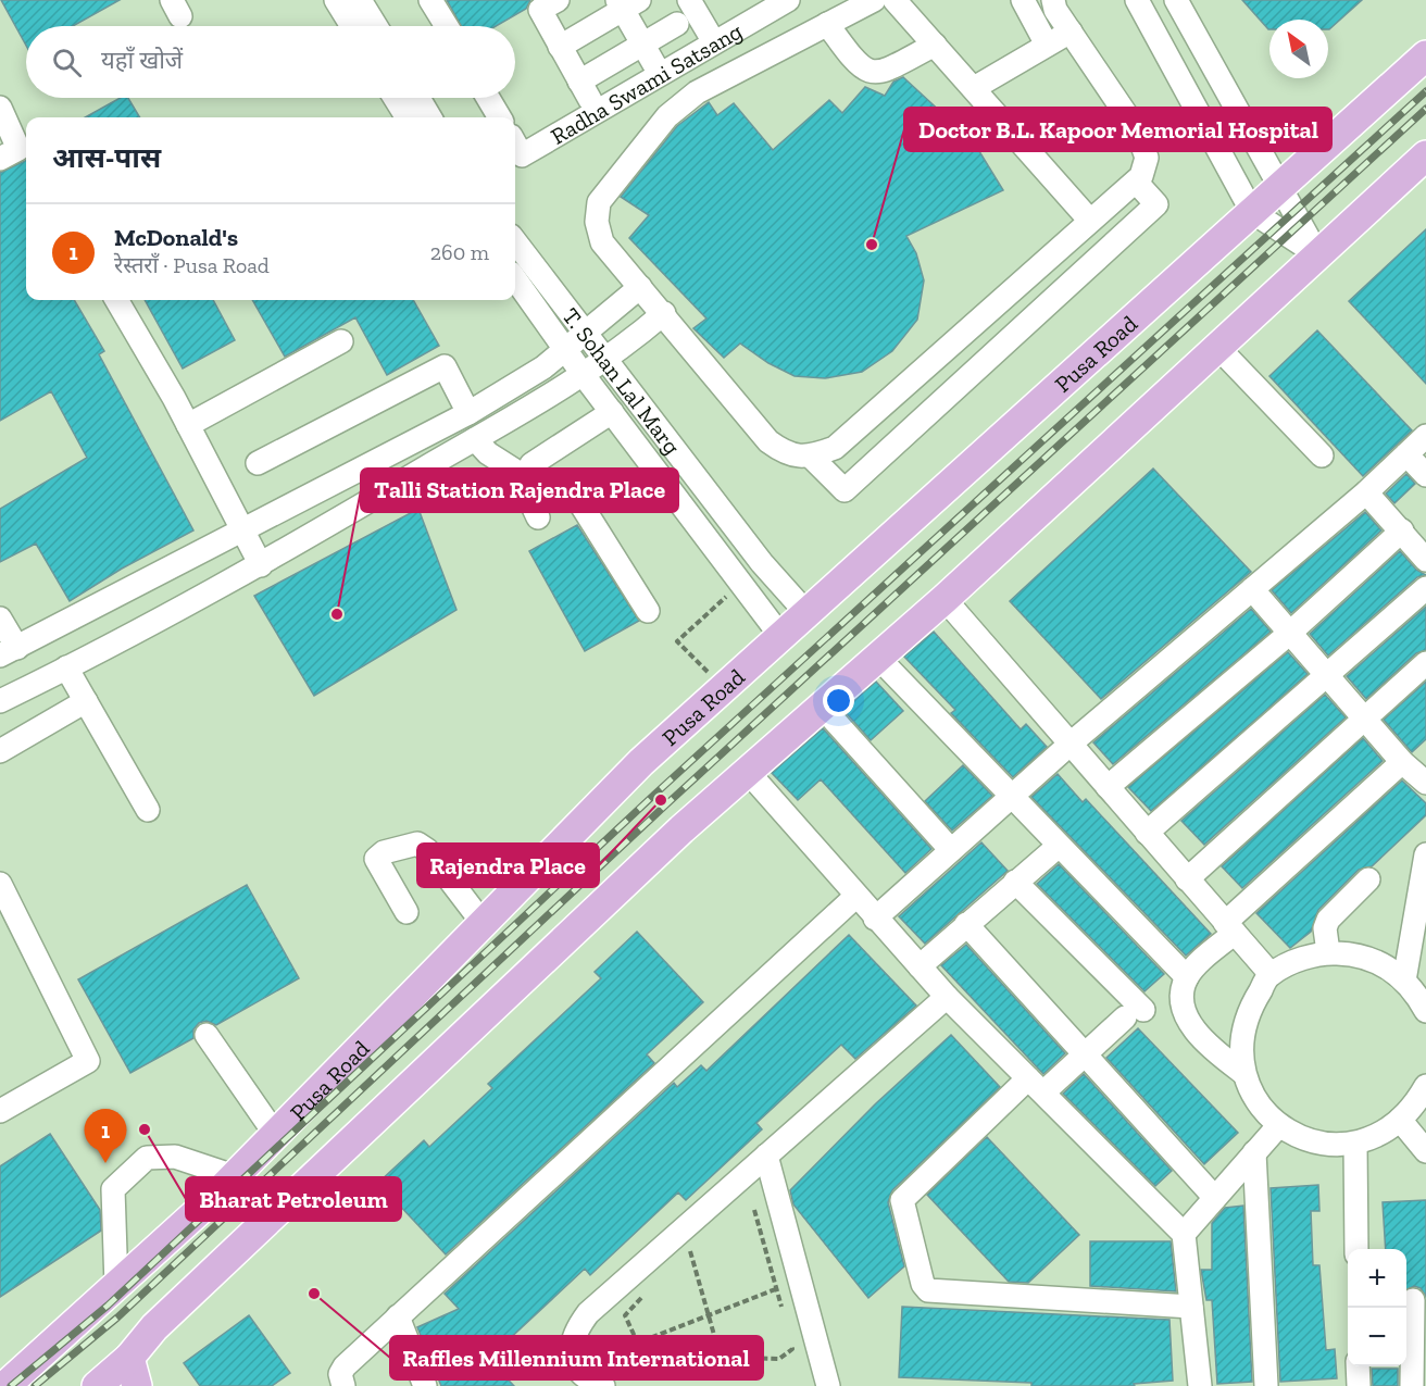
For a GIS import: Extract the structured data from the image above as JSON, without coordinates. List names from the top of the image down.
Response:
{
  "streets": {
    "main road": ["Pusa Road"],
    "street": ["Radha Swami Satsang", "T. Sohan Lal Marg"]
  },
  "crossings": [
    ["Pusa Road", "T. Sohan Lal Marg"]
  ],
  "places": [
    "Doctor B.L. Kapoor Memorial Hospital",
    "Talli Station Rajendra Place",
    "Rajendra Place",
    "Bharat Petroleum",
    "Raffles Millennium International"
  ],
  "north": "top left",
  "page": {
    "search": "यहाँ खोजें",
    "heading": "आस-पास",
    "list": [
      {
        "mark": "1",
        "name": "McDonald's",
        "note": "रेस्तराँ · Pusa Road",
        "value": "260 m"
      }
    ],
    "pins": "1",
    "map_buttons": ["+", "−"]
  }
}
